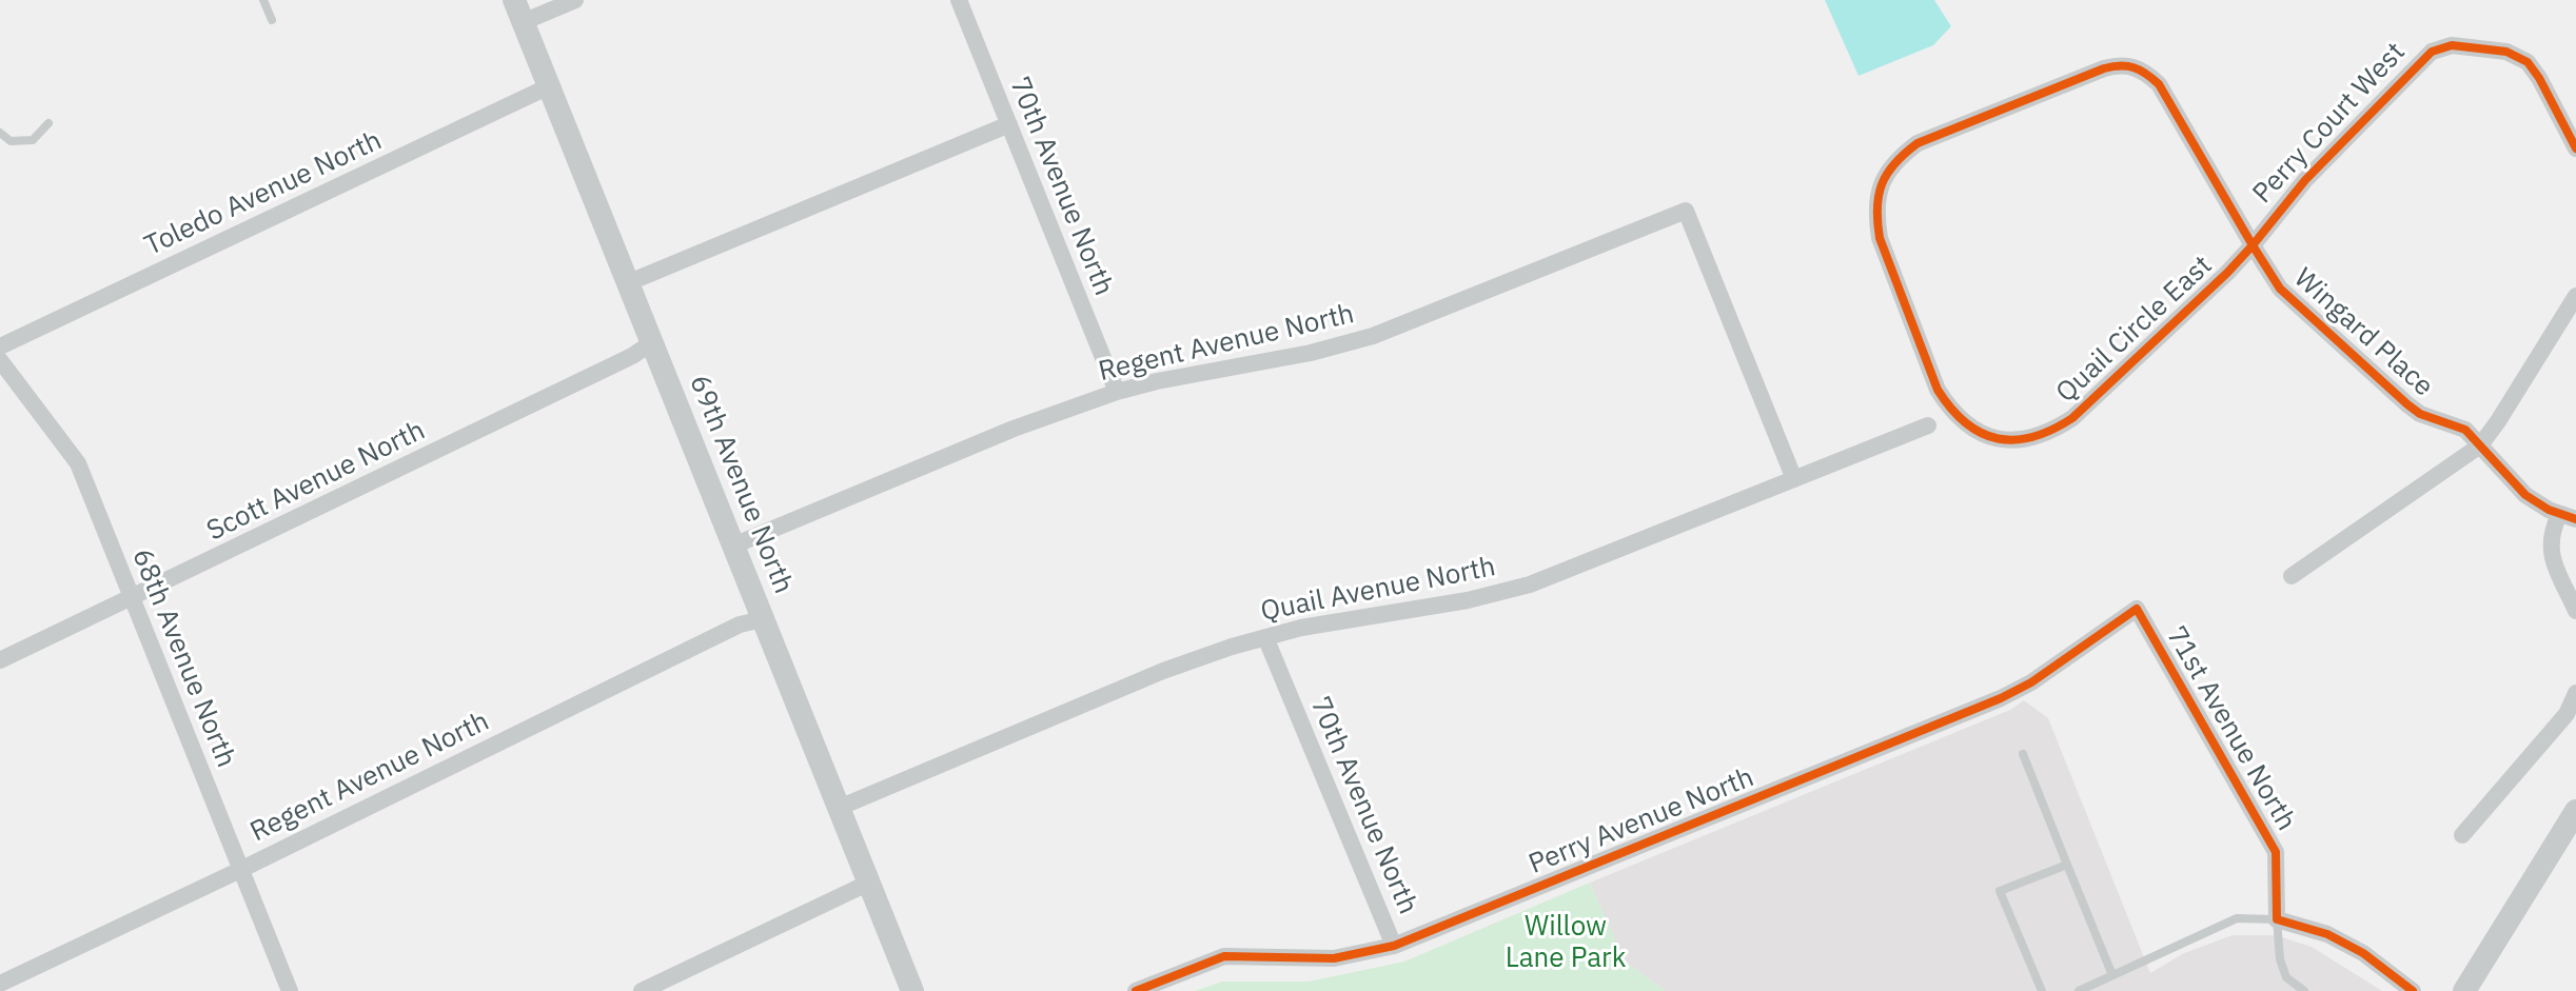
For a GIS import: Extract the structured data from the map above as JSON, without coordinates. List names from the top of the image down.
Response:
{
  "streets": {
    "street": [
      "Perry Court West",
      "70th Avenue North",
      "Toledo Avenue North",
      "Quail Circle East",
      "Wingard Place",
      "Regent Avenue North",
      "Scott Avenue North",
      "69th Avenue North",
      "Quail Avenue North",
      "68th Avenue North",
      "71st Avenue North",
      "Perry Avenue North"
    ]
  },
  "crossings": [
    ["Perry Court West", "Quail Circle East"],
    ["Perry Court West", "Wingard Place"],
    ["70th Avenue North", "Regent Avenue North"],
    ["70th Avenue North", "Quail Avenue North"],
    ["70th Avenue North", "Perry Avenue North"],
    ["Toledo Avenue North", "69th Avenue North"],
    ["Quail Circle East", "Wingard Place"],
    ["Regent Avenue North", "69th Avenue North"],
    ["Regent Avenue North", "Quail Avenue North"],
    ["Regent Avenue North", "68th Avenue North"],
    ["Scott Avenue North", "69th Avenue North"],
    ["Scott Avenue North", "68th Avenue North"],
    ["69th Avenue North", "Quail Avenue North"],
    ["71st Avenue North", "Perry Avenue North"]
  ],
  "parks": ["Willow Lane Park"]
}
